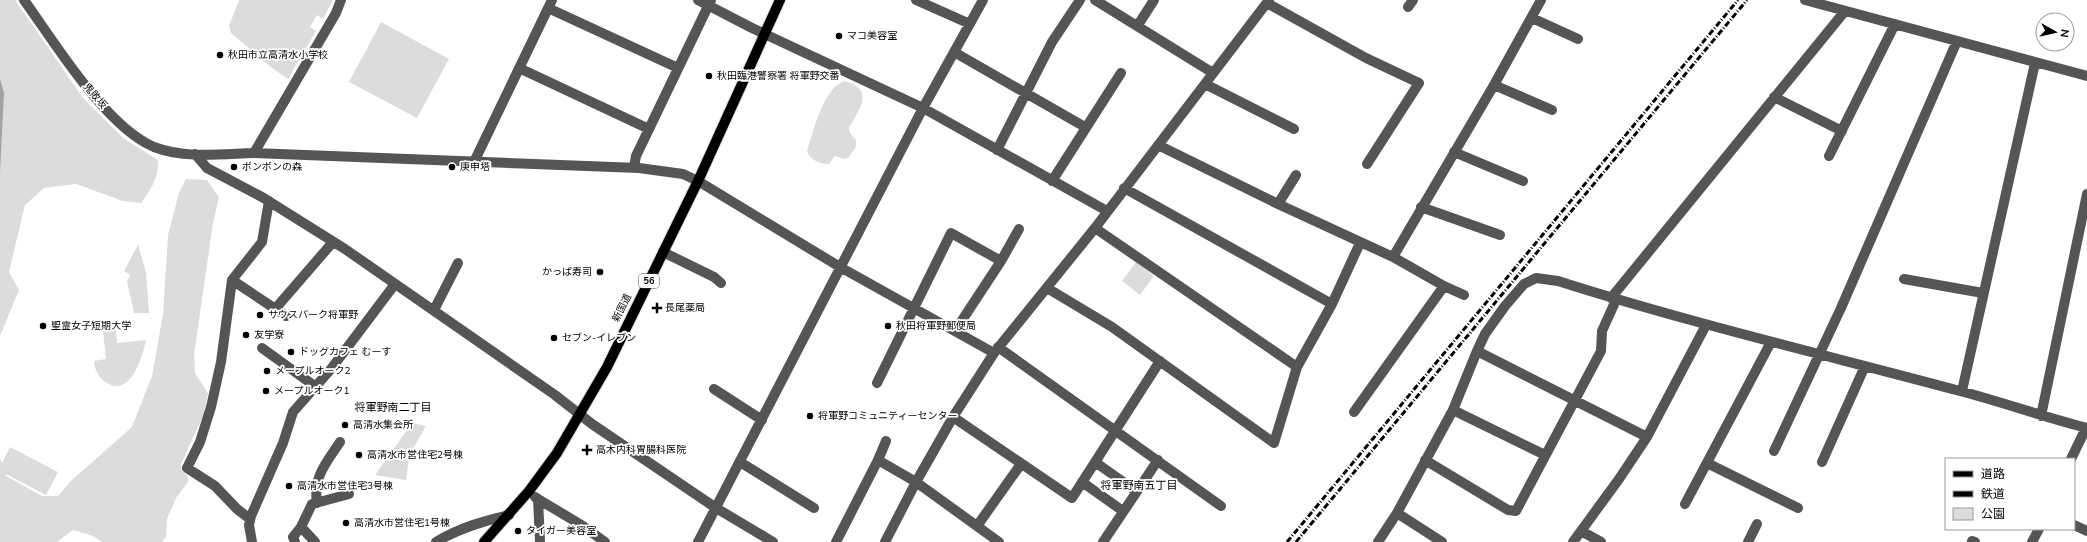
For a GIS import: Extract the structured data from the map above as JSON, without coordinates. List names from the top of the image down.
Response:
{
  "streets": {
    "main road": ["56", "新国道"],
    "street": ["鬼敗坂"]
  },
  "crossings": [
    ["鬼敗坂", "新国道"]
  ],
  "districts": ["将軍野南二丁目", "将軍野南五丁目"],
  "places": {
    "other": [
      "マコ美容室",
      "秋田市立高清水小学校",
      "秋田臨港警察署 将軍野交番",
      "ボンボンの森",
      "庚申塔",
      "かっぱ寿司",
      "サウスパーク将軍野",
      "聖霊女子短期大学",
      "秋田将軍野郵便局",
      "友学寮",
      "セブン-イレブン",
      "ドッグカフェ むーす",
      "メープルオーク2",
      "メープルオーク1",
      "将軍野コミュニティーセンター",
      "高清水集会所",
      "高清水市営住宅2号棟",
      "高清水市営住宅3号棟",
      "高清水市営住宅1号棟",
      "タイガー美容室"
    ],
    "health": ["長尾薬局", "高木内科胃腸科医院"]
  },
  "legend": ["道路", "鉄道", "公園"],
  "north": "right"
}
